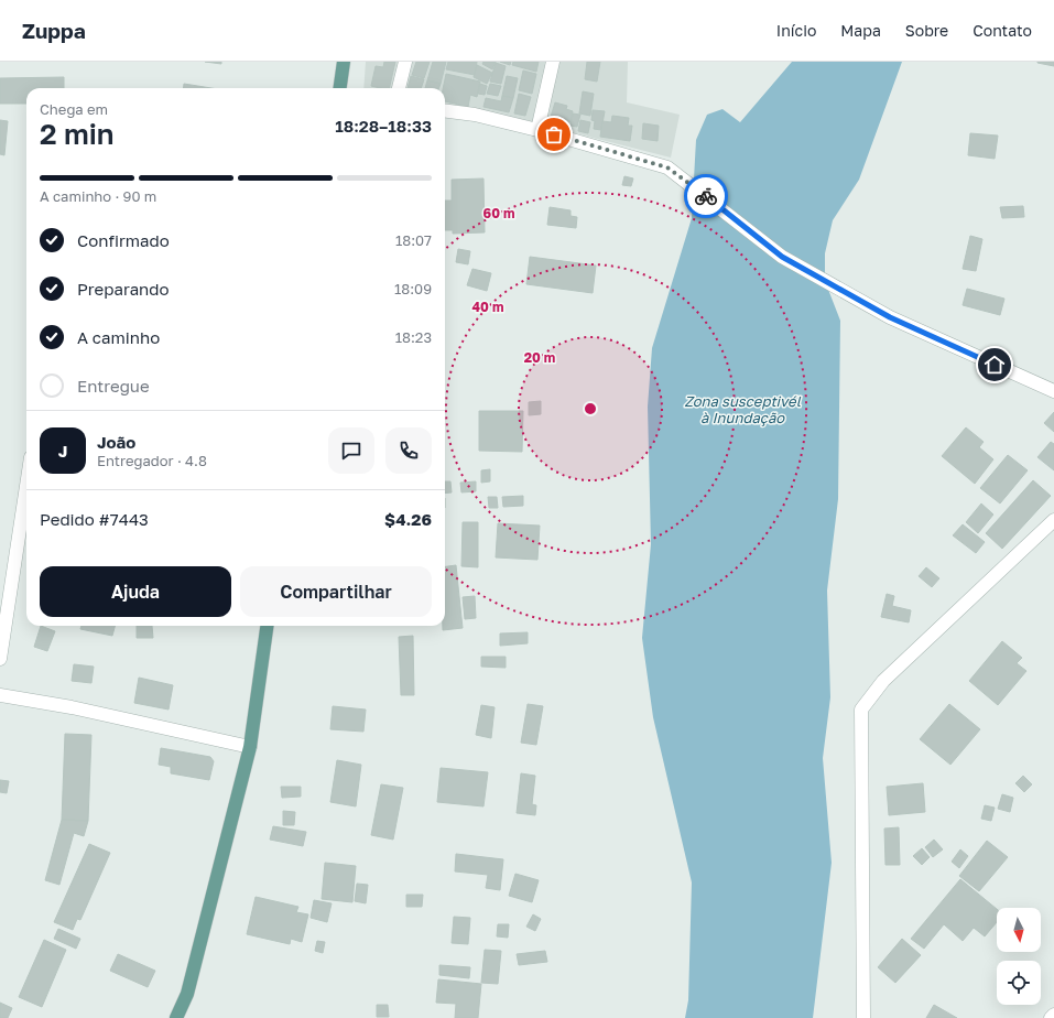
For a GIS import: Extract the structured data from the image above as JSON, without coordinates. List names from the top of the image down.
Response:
{
  "water": ["Zona susceptivél à Inundação"],
  "north": "bottom",
  "page": {
    "header": "Zuppa",
    "nav": [
      "Início",
      "Mapa",
      "Sobre",
      "Contato"
    ],
    "heading": ["2 min", "Chega em", "18:28–18:33"],
    "panel": [
      "João",
      "Entregador · 4.8",
      "Pedido #7443",
      "$4.26"
    ],
    "bar": "A caminho · 90 m",
    "list": [
      ["Confirmado", "18:07"],
      ["Preparando", "18:09"],
      ["A caminho", "18:23"],
      "Entregue"
    ],
    "round": "J",
    "buttons": ["Ajuda", "Compartilhar"]
  },
  "rings": ["60 m", "40 m", "20 m"]
}
